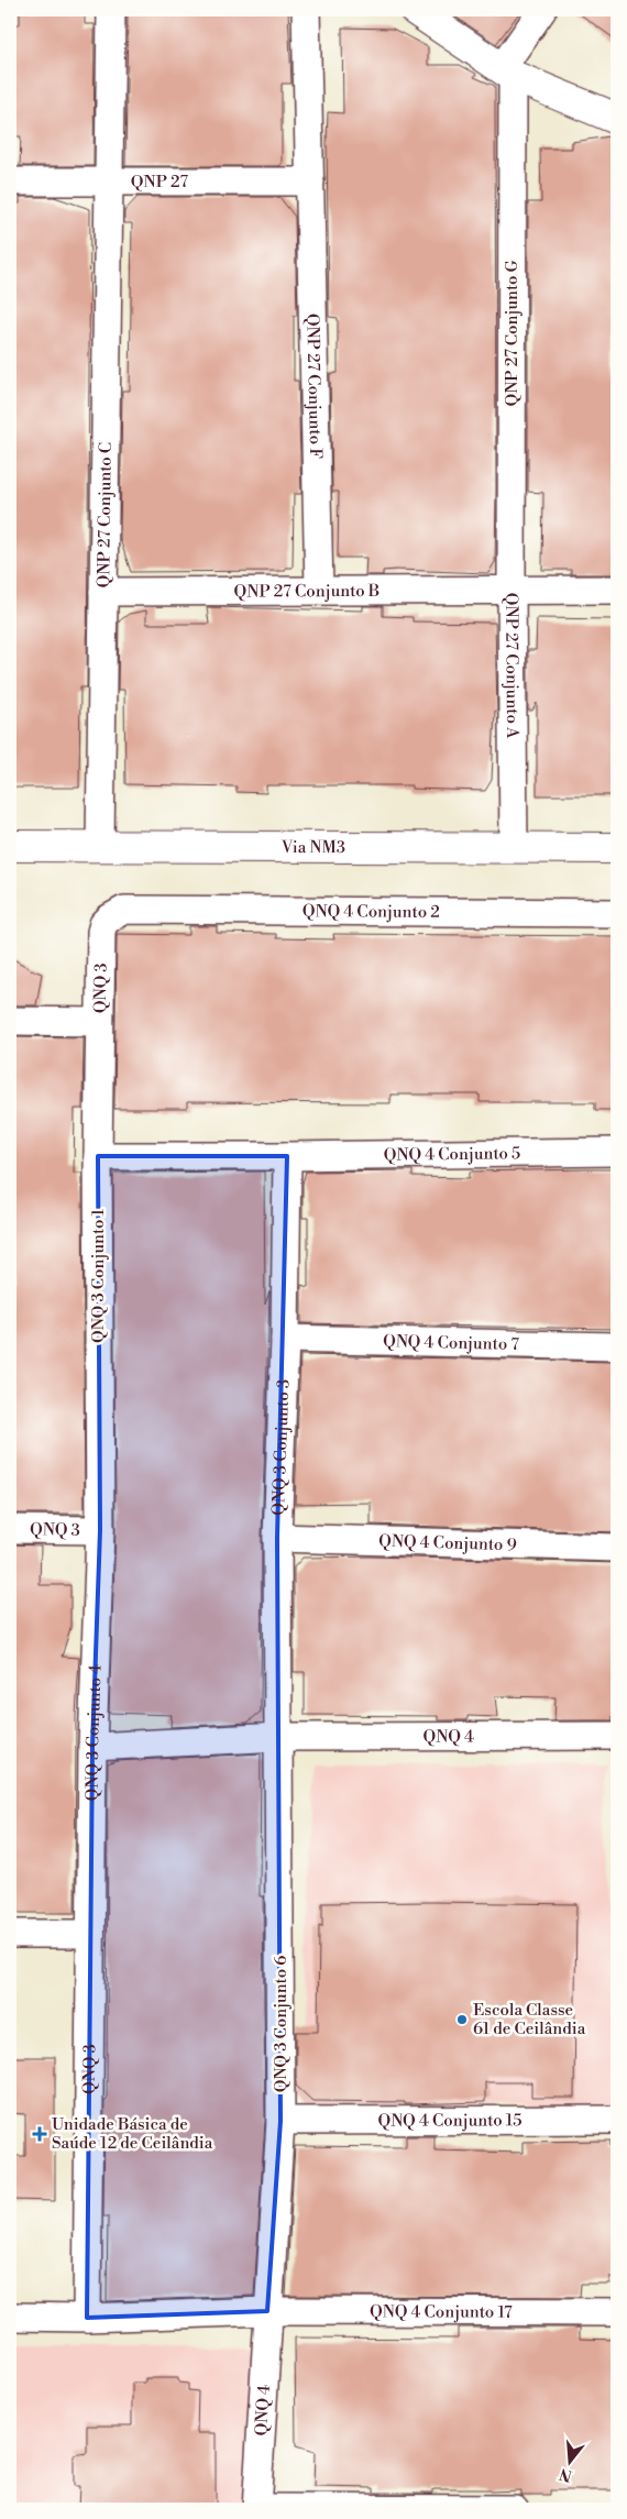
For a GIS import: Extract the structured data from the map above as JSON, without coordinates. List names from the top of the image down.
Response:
{
  "streets": {
    "main road": ["Via NM3"],
    "street": [
      "QNP 27",
      "QNP 27 Conjunto G",
      "QNP 27 Conjunto F",
      "QNP 27 Conjunto C",
      "QNP 27 Conjunto B",
      "QNP 27 Conjunto A",
      "QNQ 4 Conjunto 2",
      "QNQ 3",
      "QNQ 4 Conjunto 5",
      "QNQ 3 Conjunto 1",
      "QNQ 4 Conjunto 7",
      "QNQ 3 Conjunto 3",
      "QNQ 4 Conjunto 9",
      "QNQ 3 Conjunto 4",
      "QNQ 4",
      "QNQ 3 Conjunto 6",
      "QNQ 4 Conjunto 15",
      "QNQ 4 Conjunto 17"
    ]
  },
  "crossings": [
    ["QNP 27", "QNP 27 Conjunto F"],
    ["QNP 27", "QNP 27 Conjunto C"],
    ["QNP 27 Conjunto G", "QNP 27 Conjunto B"],
    ["QNP 27 Conjunto G", "QNP 27 Conjunto A"],
    ["QNP 27 Conjunto F", "QNP 27 Conjunto B"],
    ["QNP 27 Conjunto C", "QNP 27 Conjunto B"],
    ["QNP 27 Conjunto C", "Via NM3"],
    ["QNP 27 Conjunto B", "QNP 27 Conjunto A"],
    ["QNP 27 Conjunto A", "Via NM3"],
    ["QNQ 4 Conjunto 2", "QNQ 3"],
    ["QNQ 3", "QNQ 3 Conjunto 1"],
    ["QNQ 3", "QNQ 3 Conjunto 4"],
    ["QNQ 4 Conjunto 5", "QNQ 3 Conjunto 3"],
    ["QNQ 3 Conjunto 1", "QNQ 3 Conjunto 4"],
    ["QNQ 4 Conjunto 7", "QNQ 3 Conjunto 3"],
    ["QNQ 3 Conjunto 3", "QNQ 4 Conjunto 9"],
    ["QNQ 3 Conjunto 3", "QNQ 4"],
    ["QNQ 3 Conjunto 3", "QNQ 3 Conjunto 6"],
    ["QNQ 4", "QNQ 3 Conjunto 6"],
    ["QNQ 4", "QNQ 4 Conjunto 17"],
    ["QNQ 3 Conjunto 6", "QNQ 4 Conjunto 15"],
    ["QNQ 3 Conjunto 6", "QNQ 4 Conjunto 17"]
  ],
  "places": {
    "other": ["Escola Classe 61 de Ceilândia"],
    "health": ["Unidade Básica de Saúde 12 de Ceilândia"]
  },
  "north": "bottom"
}
